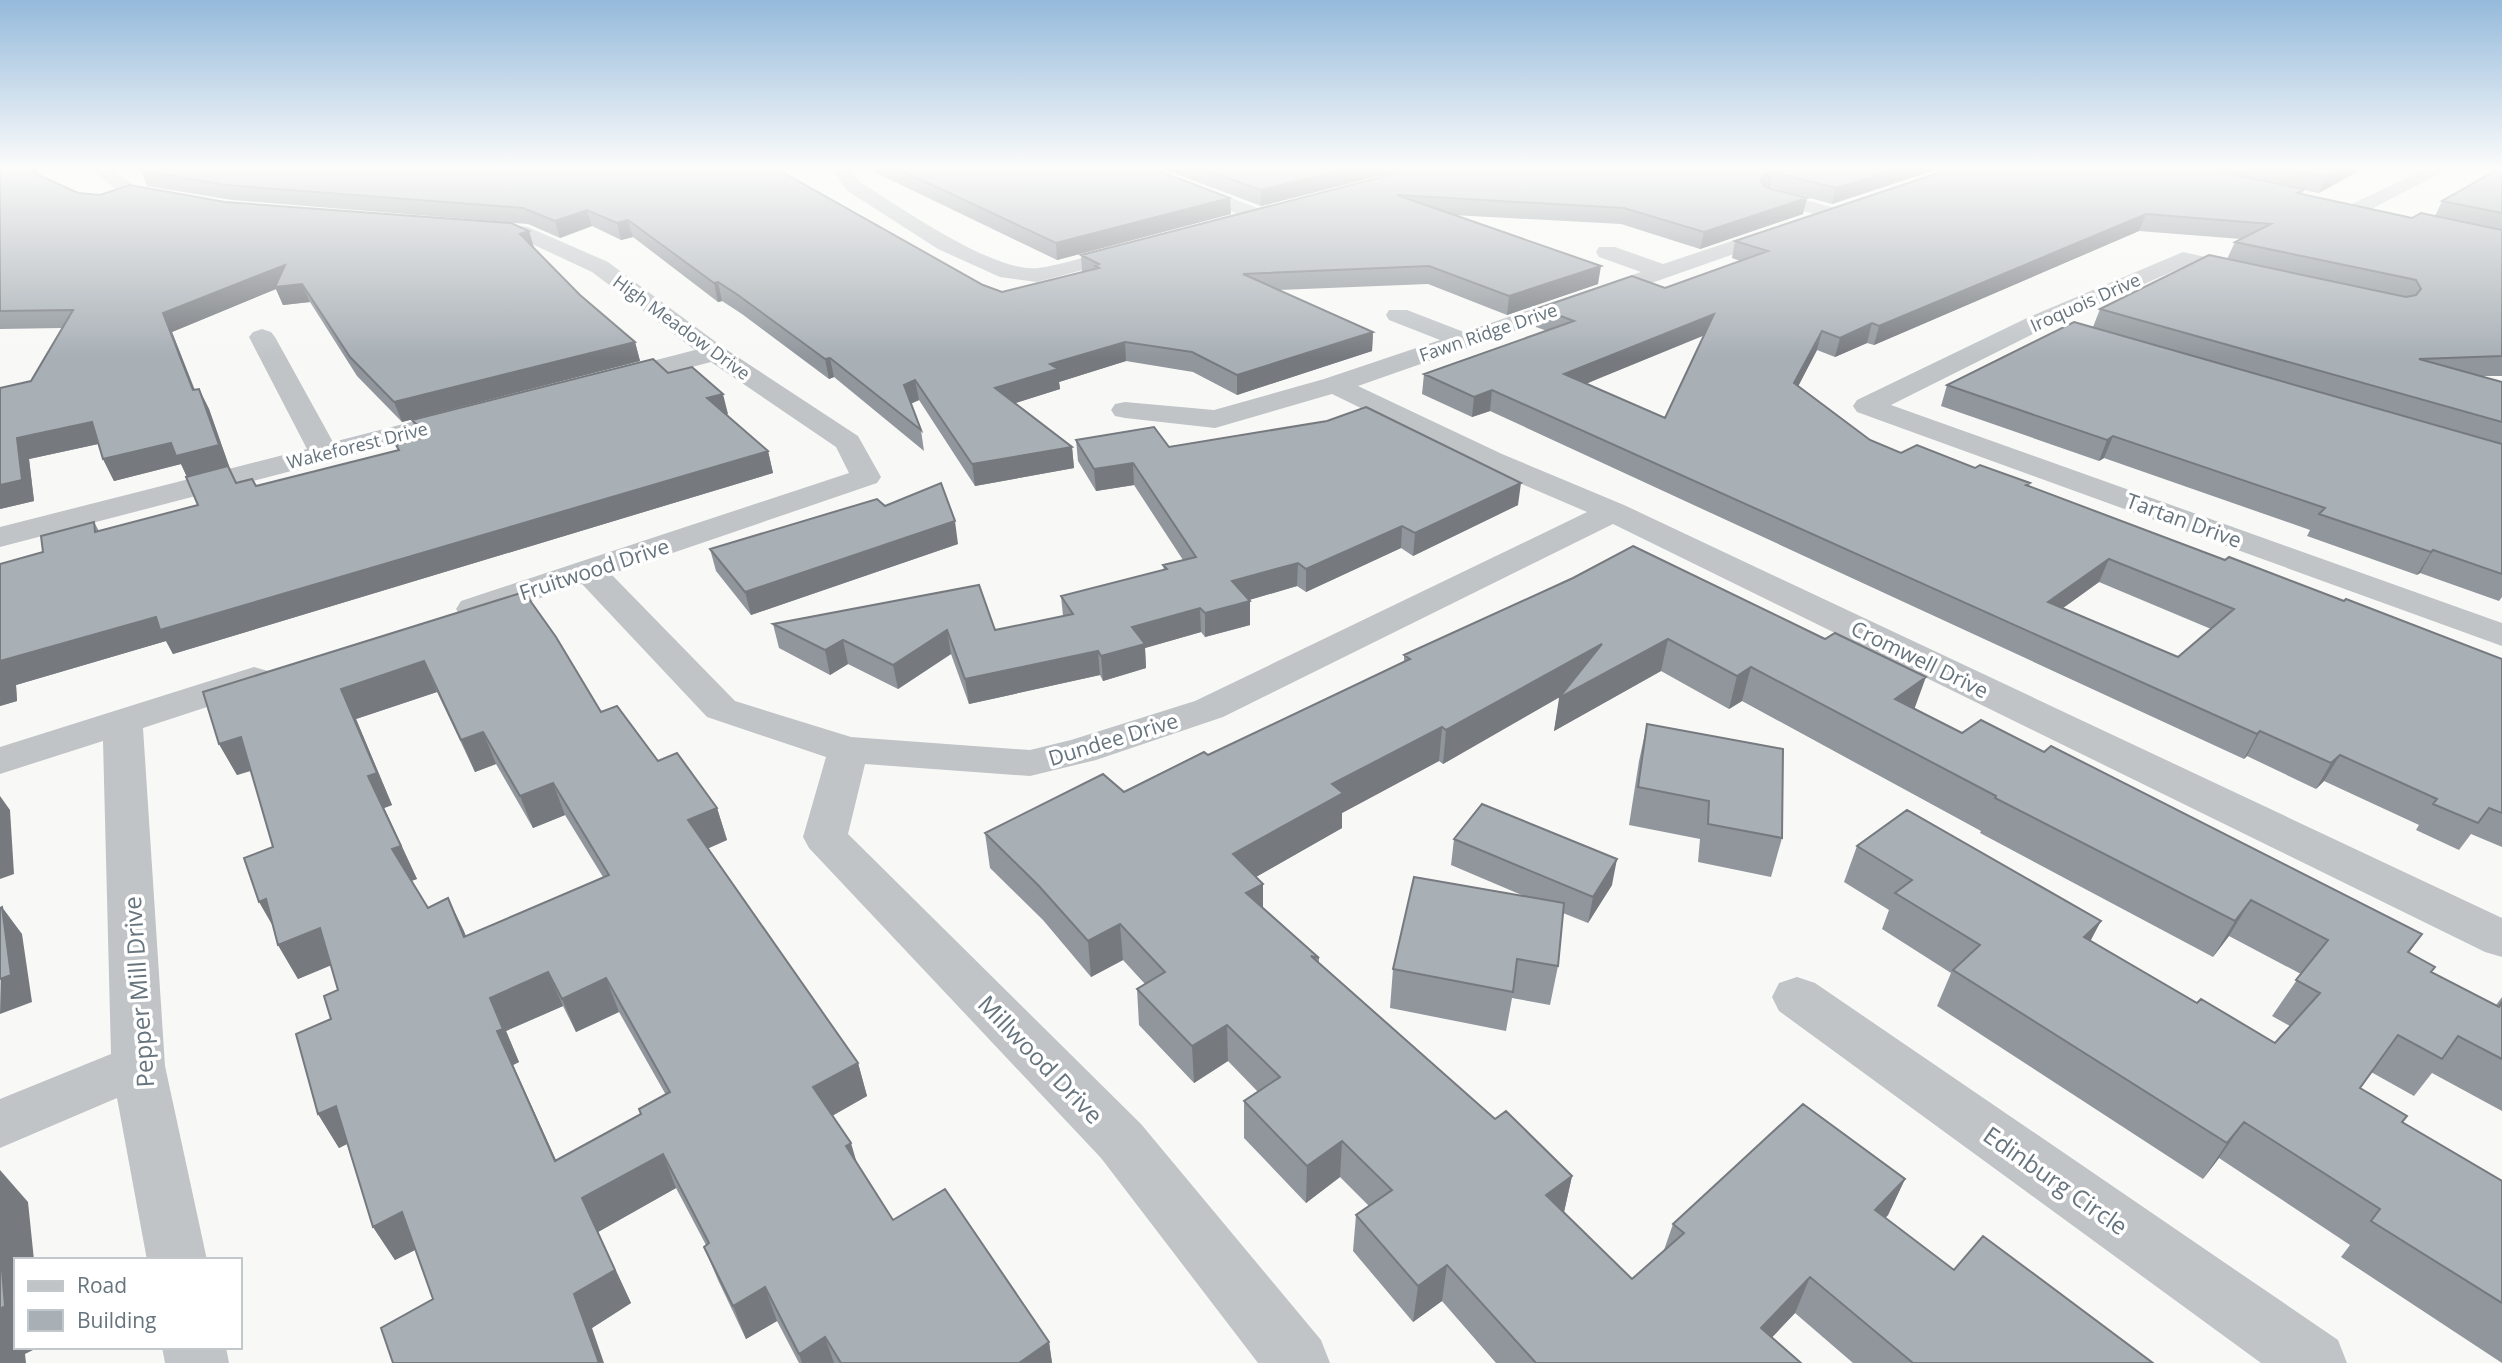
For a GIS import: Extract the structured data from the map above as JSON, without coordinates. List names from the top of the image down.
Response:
{
  "streets": {
    "street": [
      "Iroquois Drive",
      "High Meadow Drive",
      "Fawn Ridge Drive",
      "Wakeforest Drive",
      "Tartan Drive",
      "Fruitwood Drive",
      "Cromwell Drive",
      "Dundee Drive",
      "Pepper Mill Drive",
      "Millwood Drive",
      "Edinburg Circle"
    ]
  },
  "crossings": [
    ["Iroquois Drive", "Tartan Drive"],
    ["High Meadow Drive", "Fruitwood Drive"],
    ["Fawn Ridge Drive", "Cromwell Drive"],
    ["Fruitwood Drive", "Dundee Drive"],
    ["Cromwell Drive", "Dundee Drive"],
    ["Dundee Drive", "Millwood Drive"]
  ],
  "legend": ["Road", "Building"]
}
